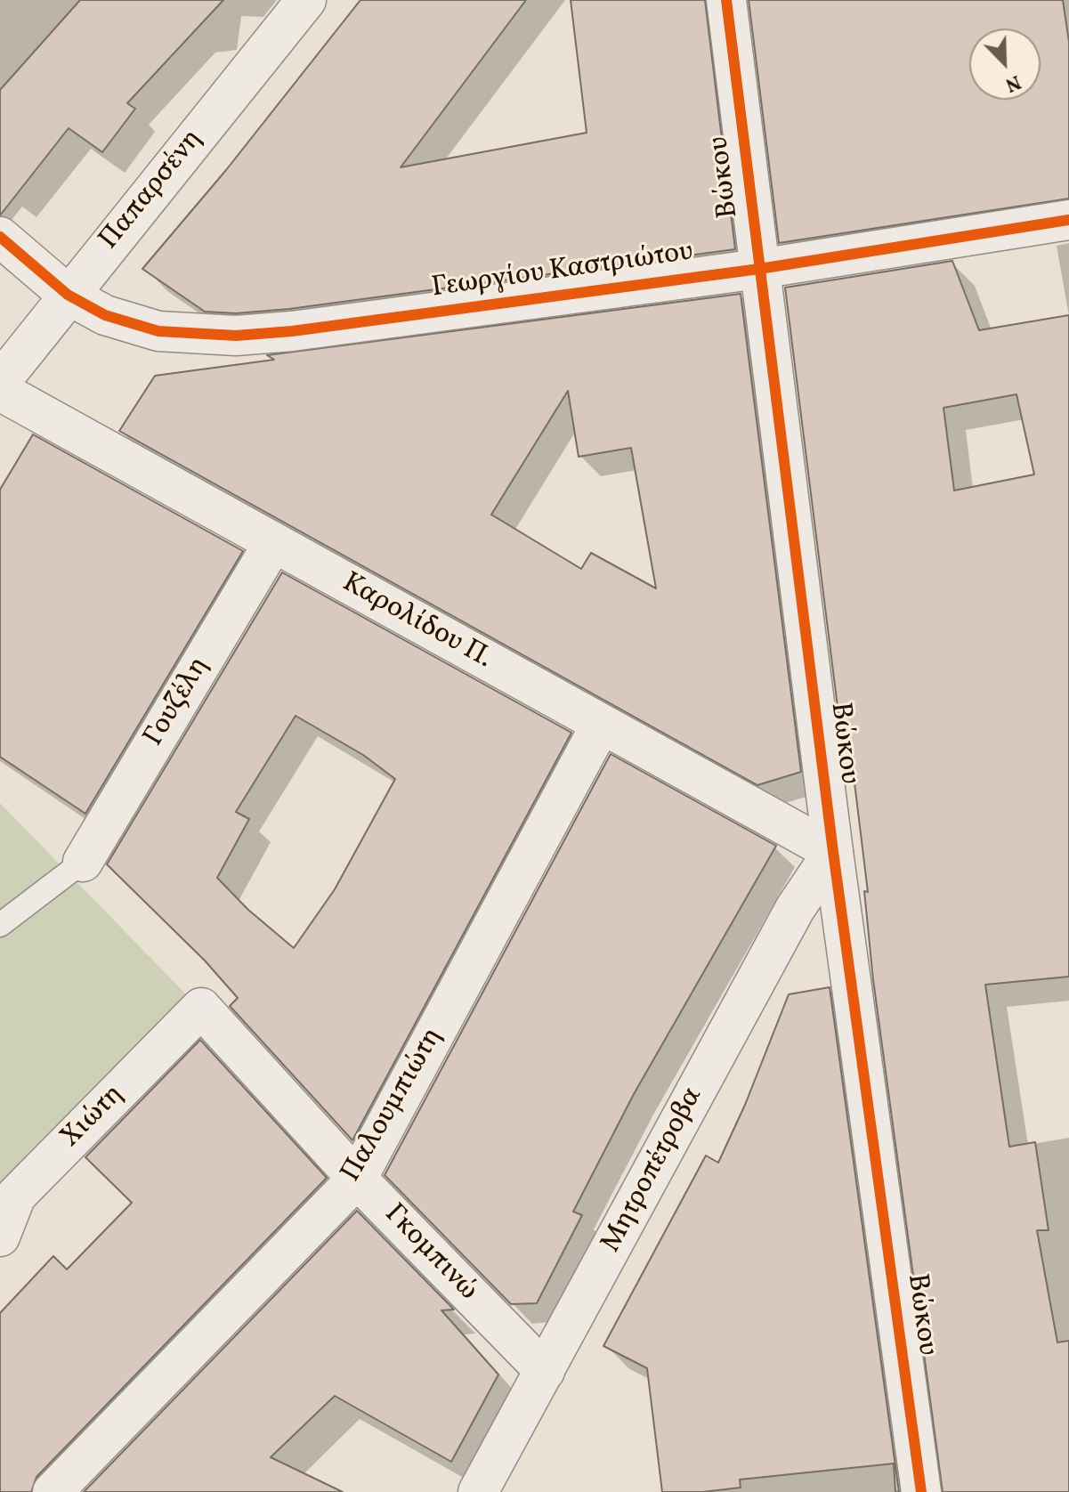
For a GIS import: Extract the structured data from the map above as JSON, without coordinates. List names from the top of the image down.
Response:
{
  "streets": {
    "street": [
      "Βώκου",
      "Παπαρσένη",
      "Γεωργίου Καστριώτου",
      "Καρολίδου Π.",
      "Γουζέλη",
      "Παλουμπιώτη",
      "Χιώτη",
      "Μητροπέτροβα",
      "Γκομπινώ"
    ]
  },
  "crossings": [
    ["Βώκου", "Γεωργίου Καστριώτου"],
    ["Βώκου", "Καρολίδου Π."],
    ["Βώκου", "Μητροπέτροβα"],
    ["Παπαρσένη", "Γεωργίου Καστριώτου"],
    ["Καρολίδου Π.", "Γουζέλη"],
    ["Καρολίδου Π.", "Παλουμπιώτη"],
    ["Καρολίδου Π.", "Μητροπέτροβα"],
    ["Παλουμπιώτη", "Γκομπινώ"],
    ["Χιώτη", "Γκομπινώ"],
    ["Μητροπέτροβα", "Γκομπινώ"]
  ],
  "north": "bottom right"
}
